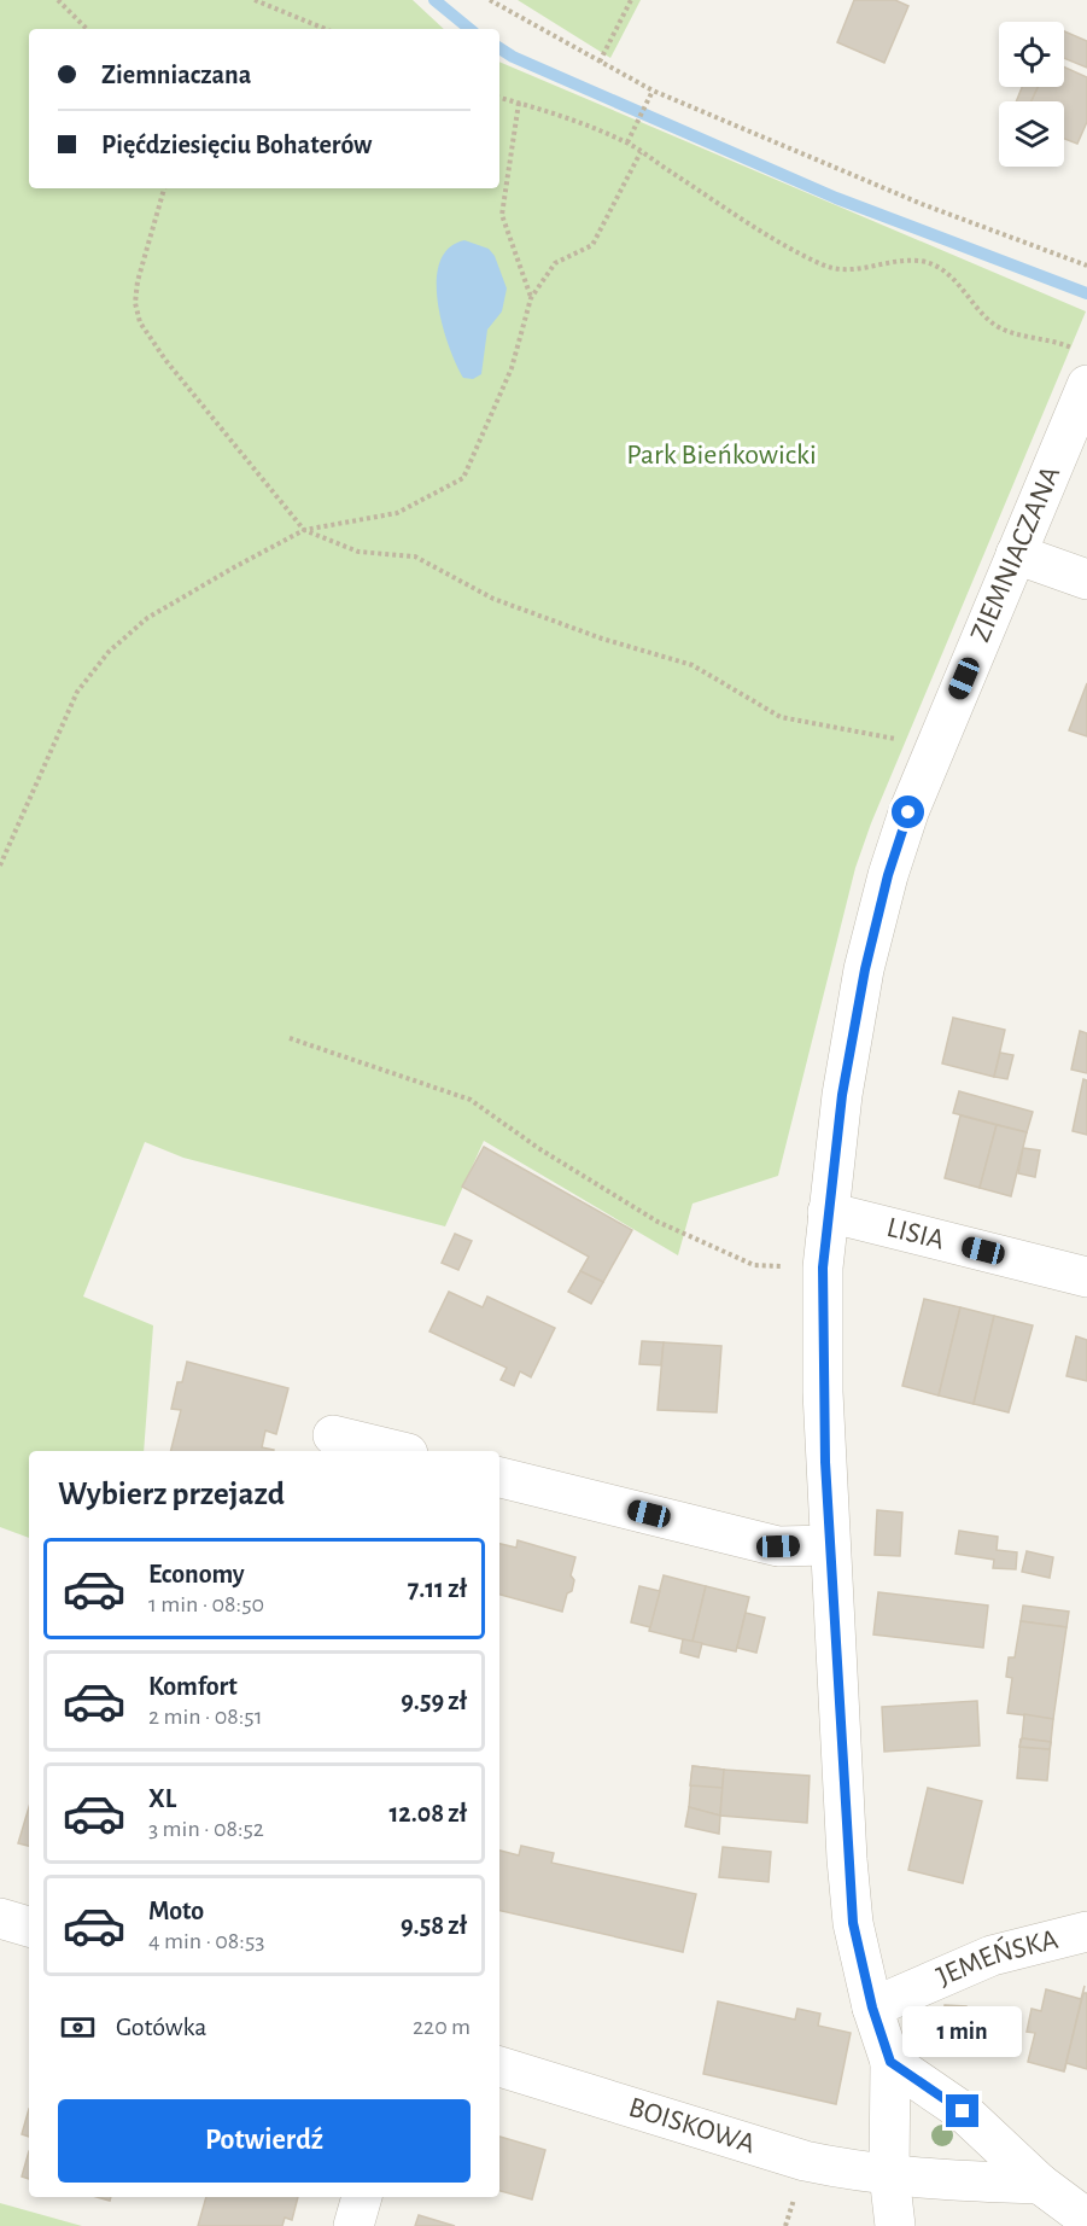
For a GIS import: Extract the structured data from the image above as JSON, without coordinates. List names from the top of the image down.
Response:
{
  "streets": {
    "street": [
      "ZIEMNIACZANA",
      "LISIA",
      "JEMEŃSKA",
      "BOISKOWA"
    ]
  },
  "crossings": [
    ["ZIEMNIACZANA", "LISIA"],
    ["ZIEMNIACZANA", "JEMEŃSKA"],
    ["ZIEMNIACZANA", "BOISKOWA"]
  ],
  "parks": ["Park Bieńkowicki"],
  "page": {
    "banner": ["Ziemniaczana", "Pięćdziesięciu Bohaterów"],
    "heading": "Wybierz przejazd",
    "list": [
      {
        "name": "Economy",
        "note": "1 min · 08:50",
        "value": "7.11 zł"
      },
      {
        "name": "Komfort",
        "note": "2 min · 08:51",
        "value": "9.59 zł"
      },
      {
        "name": "XL",
        "note": "3 min · 08:52",
        "value": "12.08 zł"
      },
      {
        "name": "Moto",
        "note": "4 min · 08:53",
        "value": "9.58 zł"
      }
    ],
    "pay": ["Gotówka", "220 m"],
    "bubble": "1 min",
    "buttons": "Potwierdź"
  }
}
